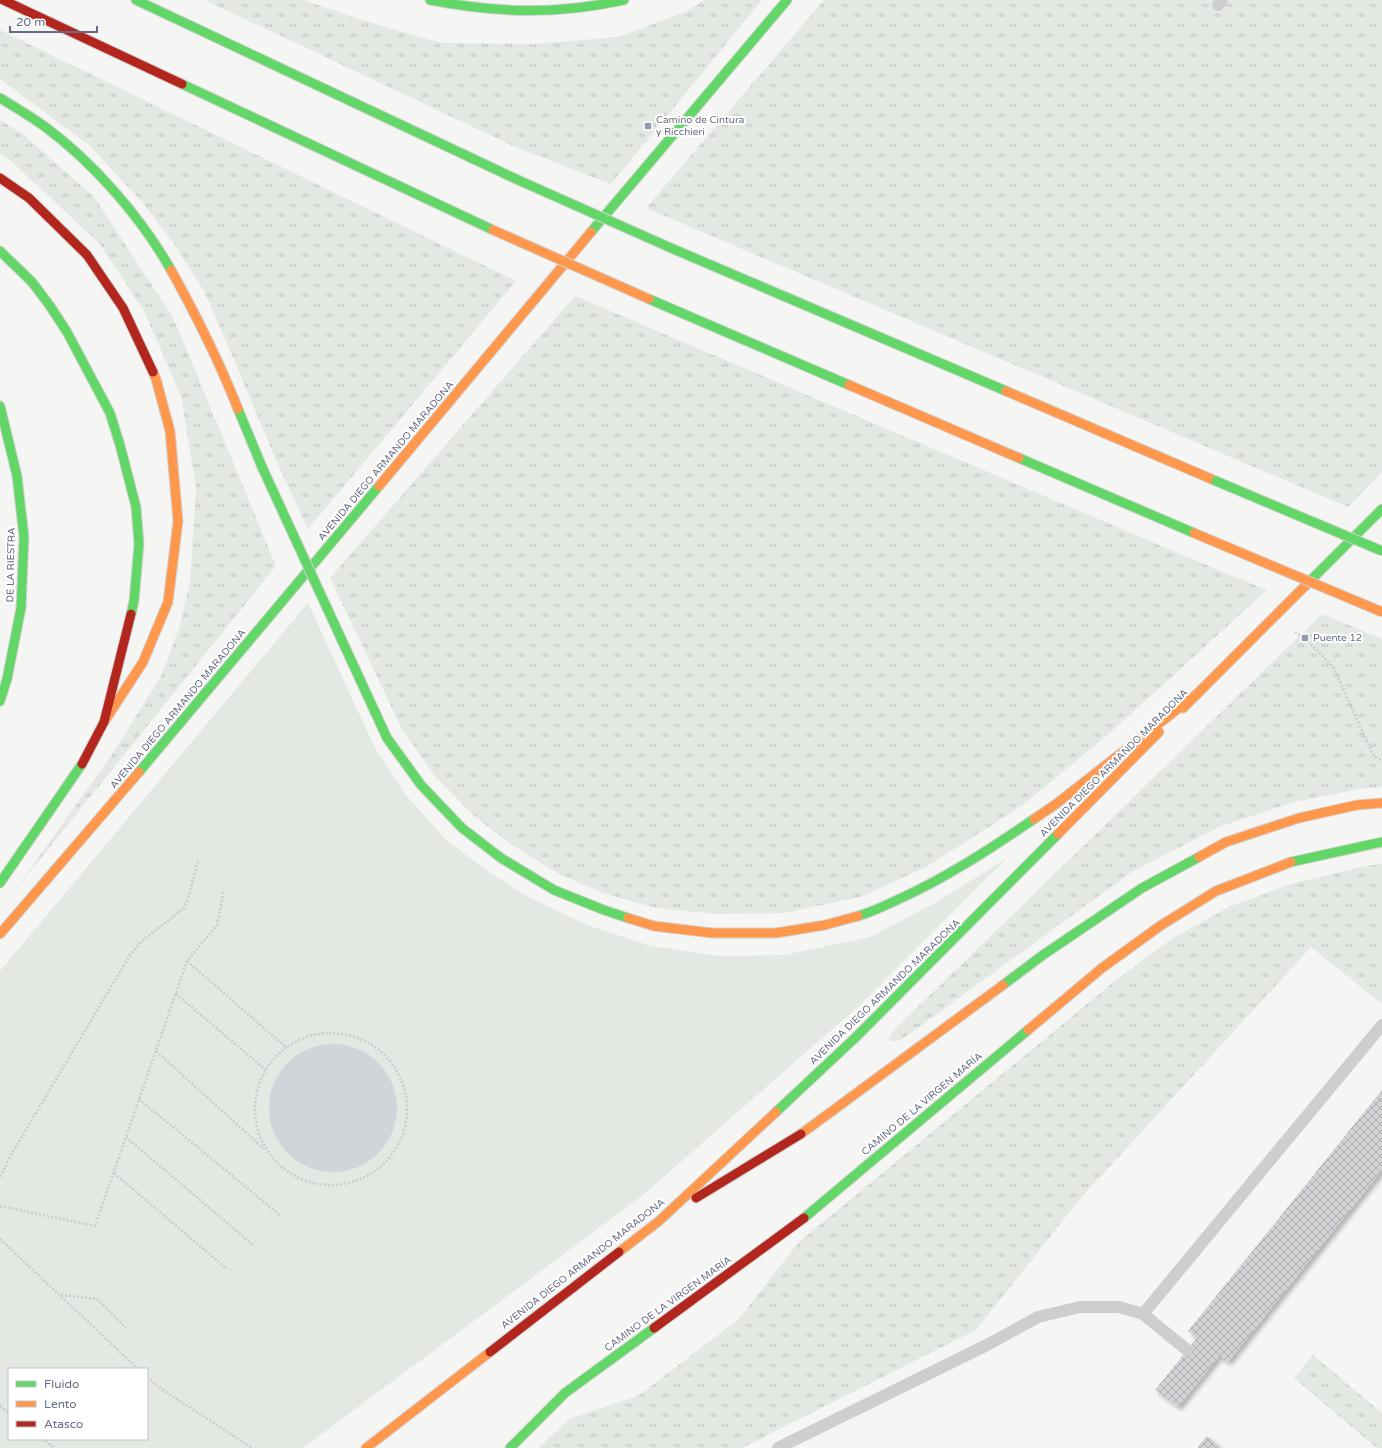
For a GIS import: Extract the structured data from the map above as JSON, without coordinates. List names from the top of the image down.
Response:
{
  "streets": {
    "main road": ["AVENIDA DIEGO ARMANDO MARADONA", "DE LA RIESTRA", "CAMINO DE LA VIRGEN MARÍA"]
  },
  "places": {
    "transit": ["Camino de Cintura y Ricchieri", "Puente 12"]
  },
  "legend": ["Fluido", "Lento", "Atasco"],
  "scale_bar": "20 m"
}
